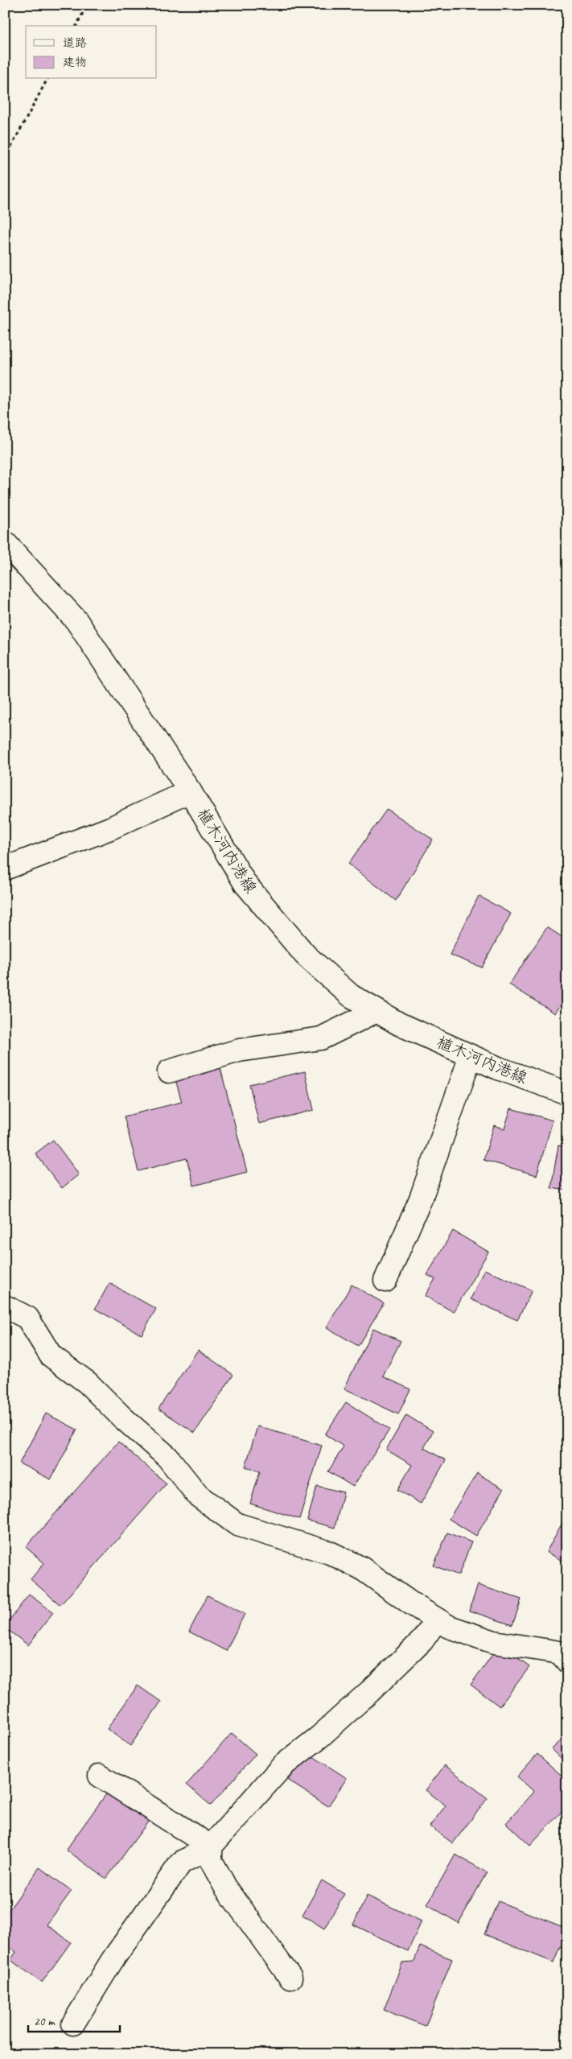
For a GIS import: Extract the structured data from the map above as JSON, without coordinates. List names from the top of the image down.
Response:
{
  "streets": {
    "street": ["植木河内港線"]
  },
  "legend": ["道路", "建物"],
  "scale_bar": "20 m"
}
